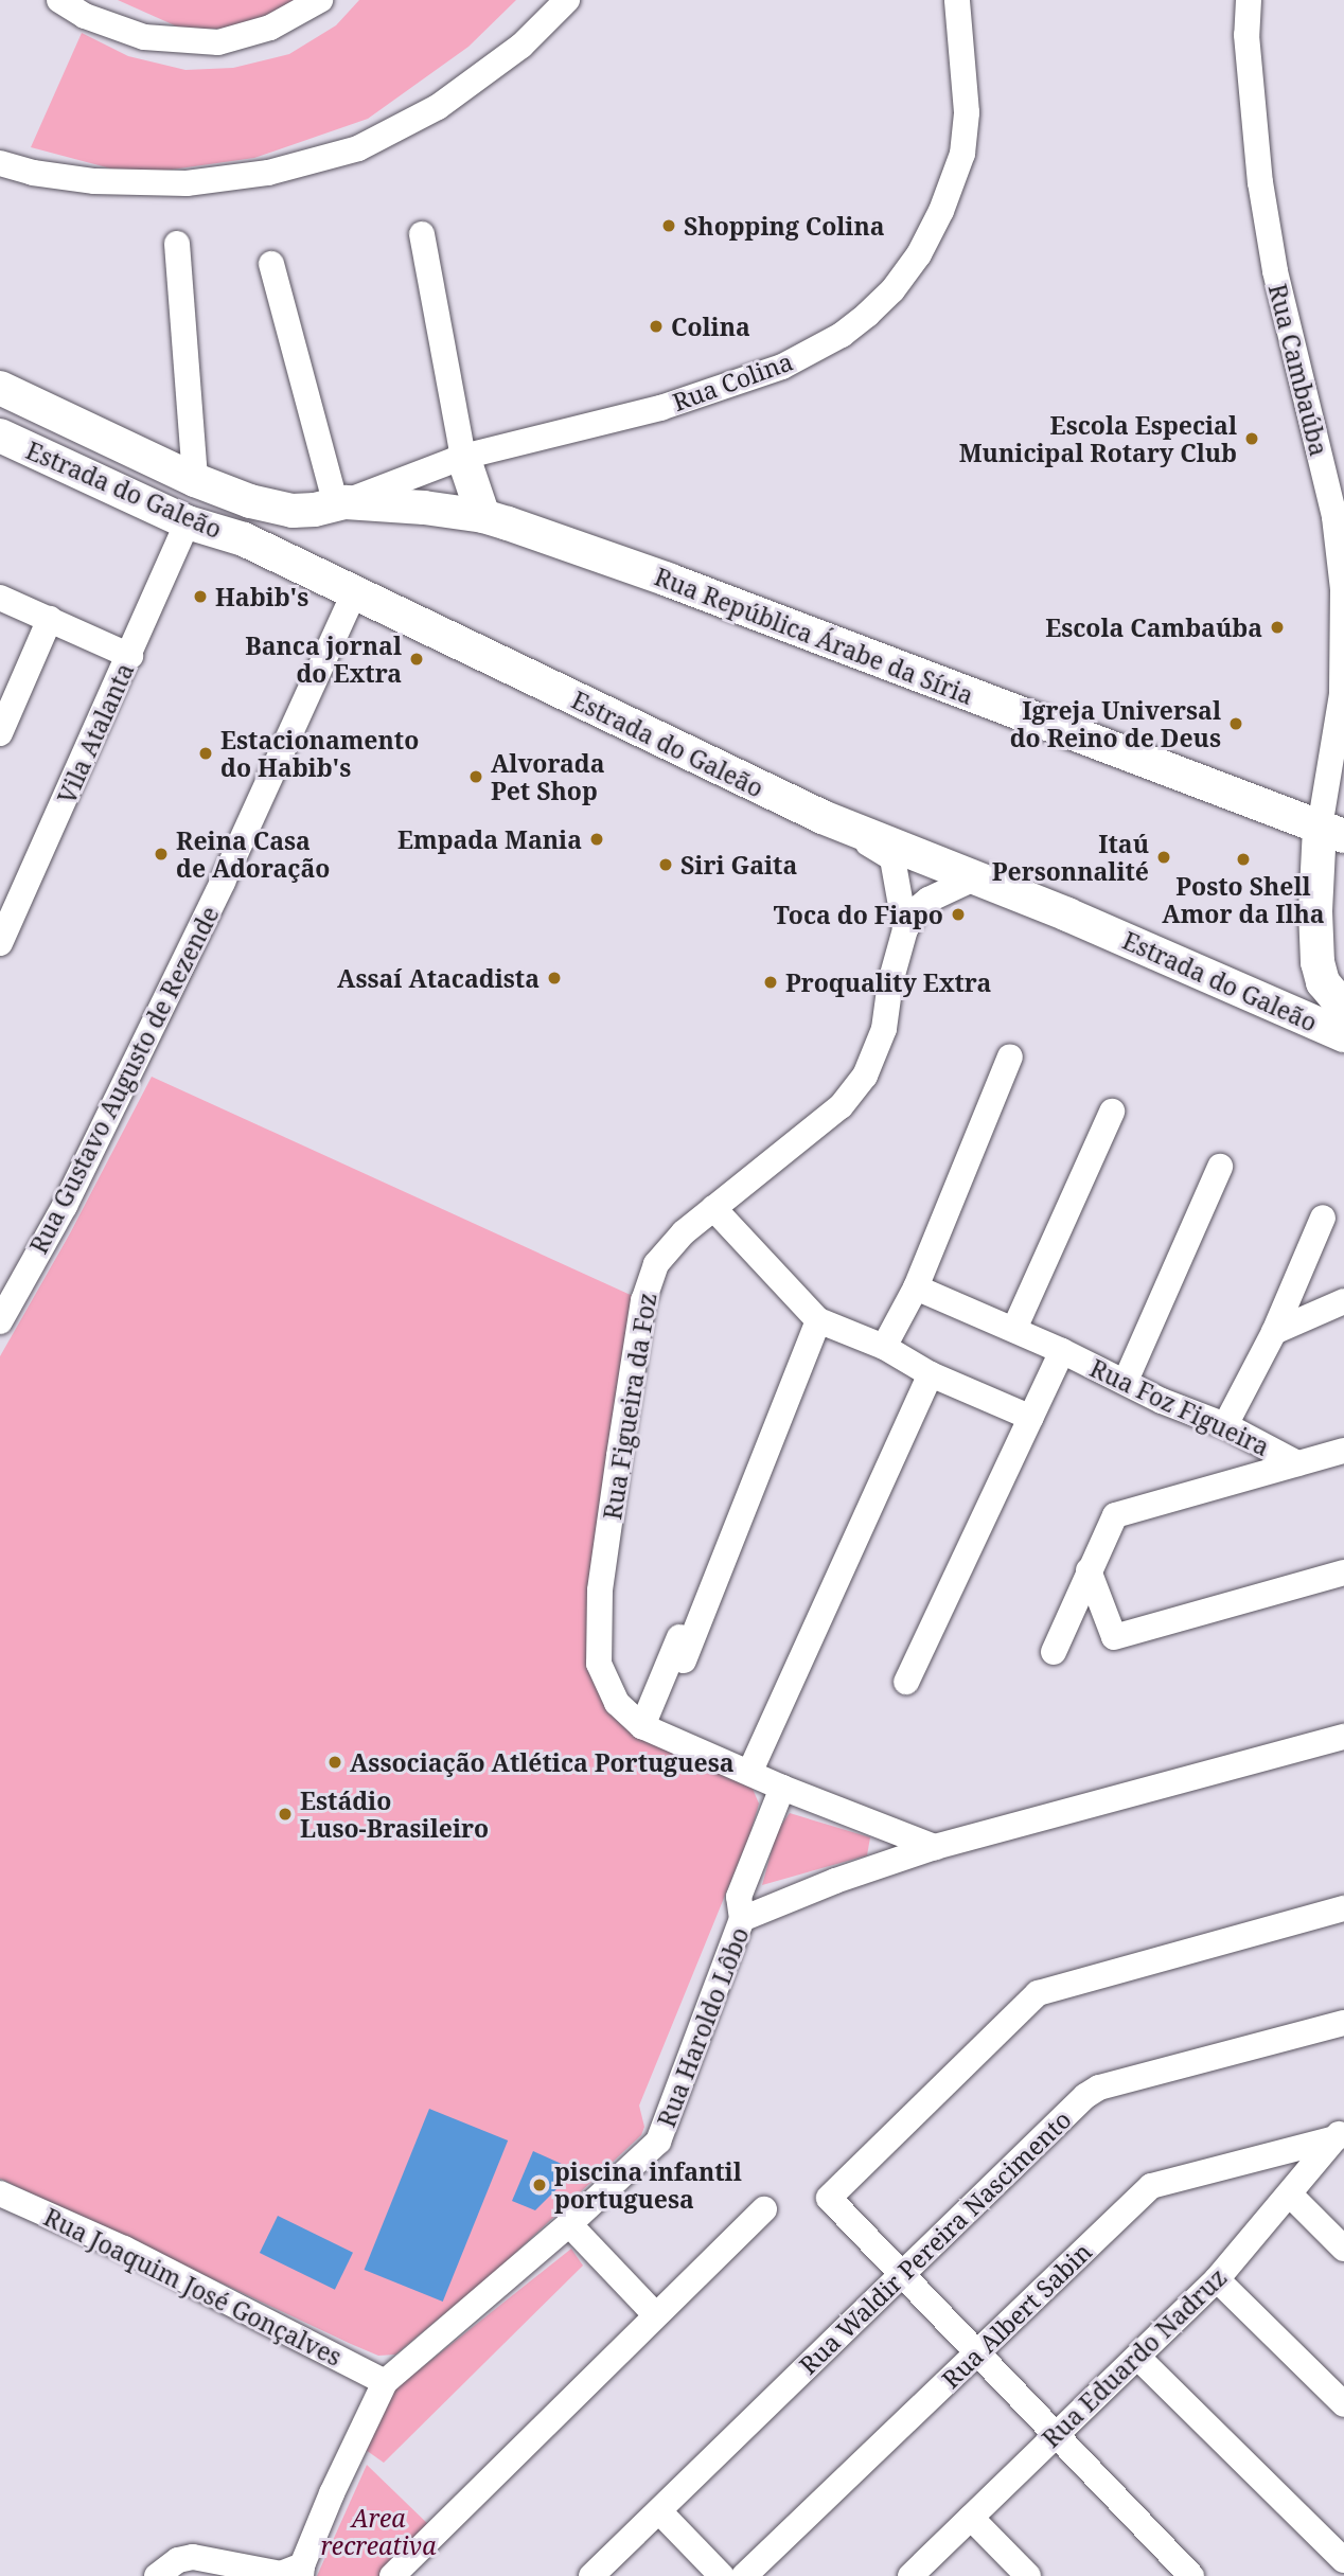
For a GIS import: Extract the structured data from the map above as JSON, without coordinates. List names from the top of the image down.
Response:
{
  "streets": {
    "main road": ["Estrada do Galeão", "Rua República Árabe da Síria"],
    "street": [
      "Rua Cambaúba",
      "Rua Colina",
      "Vila Atalanta",
      "Rua Gustavo Augusto de Rezende",
      "Rua Figueira da Foz",
      "Rua Foz Figueira",
      "Rua Haroldo Lôbo",
      "Rua Waldir Pereira Nascimento",
      "Rua Joaquim José Gonçalves",
      "Rua Albert Sabin",
      "Rua Eduardo Nadruz"
    ]
  },
  "crossings": [
    ["Rua Cambaúba", "Rua República Árabe da Síria"],
    ["Rua Colina", "Estrada do Galeão"],
    ["Rua Colina", "Rua República Árabe da Síria"],
    ["Estrada do Galeão", "Rua República Árabe da Síria"],
    ["Estrada do Galeão", "Vila Atalanta"],
    ["Estrada do Galeão", "Rua Gustavo Augusto de Rezende"],
    ["Estrada do Galeão", "Rua Figueira da Foz"],
    ["Rua Figueira da Foz", "Rua Haroldo Lôbo"],
    ["Rua Haroldo Lôbo", "Rua Joaquim José Gonçalves"],
    ["Rua Albert Sabin", "Rua Eduardo Nadruz"]
  ],
  "parks": ["Area recreativa"],
  "places": [
    "Shopping Colina",
    "Colina",
    "Escola Especial Municipal Rotary Club",
    "Habib's",
    "Escola Cambaúba",
    "Banca jornal do Extra",
    "Igreja Universal do Reino de Deus",
    "Estacionamento do Habib's",
    "Alvorada Pet Shop",
    "Empada Mania",
    "Reina Casa de Adoração",
    "Itaú Personnalité",
    "Posto Shell Amor da Ilha",
    "Siri Gaita",
    "Toca do Fiapo",
    "Assaí Atacadista",
    "Proquality Extra",
    "Associação Atlética Portuguesa",
    "Estádio Luso-Brasileiro",
    "piscina infantil portuguesa"
  ]
}
